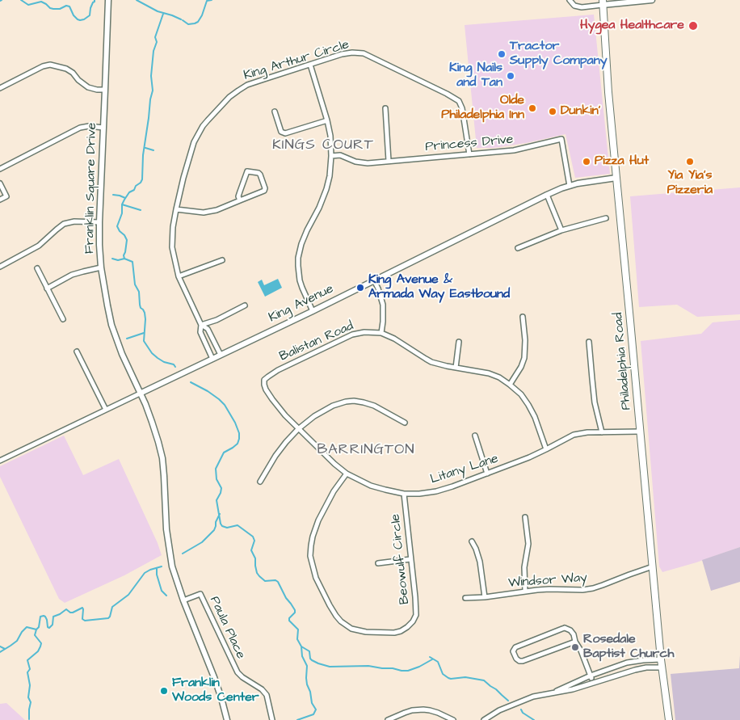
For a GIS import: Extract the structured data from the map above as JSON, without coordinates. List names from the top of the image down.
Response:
{
  "streets": {
    "main road": ["Philadelphia Road"],
    "street": [
      "King Arthur Circle",
      "Princess Drive",
      "Franklin Square Drive",
      "King Avenue",
      "Balistan Road",
      "Litany Lane",
      "Beowulf Circle",
      "Windsor Way",
      "Paula Place"
    ]
  },
  "crossings": [
    ["King Arthur Circle", "Princess Drive"],
    ["King Arthur Circle", "King Avenue"],
    ["Princess Drive", "King Avenue"],
    ["Franklin Square Drive", "King Avenue"],
    ["Franklin Square Drive", "Paula Place"],
    ["King Avenue", "Philadelphia Road"],
    ["Balistan Road", "Litany Lane"],
    ["Philadelphia Road", "Litany Lane"],
    ["Philadelphia Road", "Windsor Way"],
    ["Litany Lane", "Beowulf Circle"]
  ],
  "districts": ["KINGS COURT", "BARRINGTON"],
  "places": [
    "Hygea Healthcare",
    "Tractor Supply Company",
    "King Nails and Tan",
    "Olde Philadelphia Inn",
    "Dunkin'",
    "Pizza Hut",
    "Yia Yia's Pizzeria",
    "King Avenue & Armada Way Eastbound",
    "Rosedale Baptist Church",
    "Franklin Woods Center"
  ]
}
